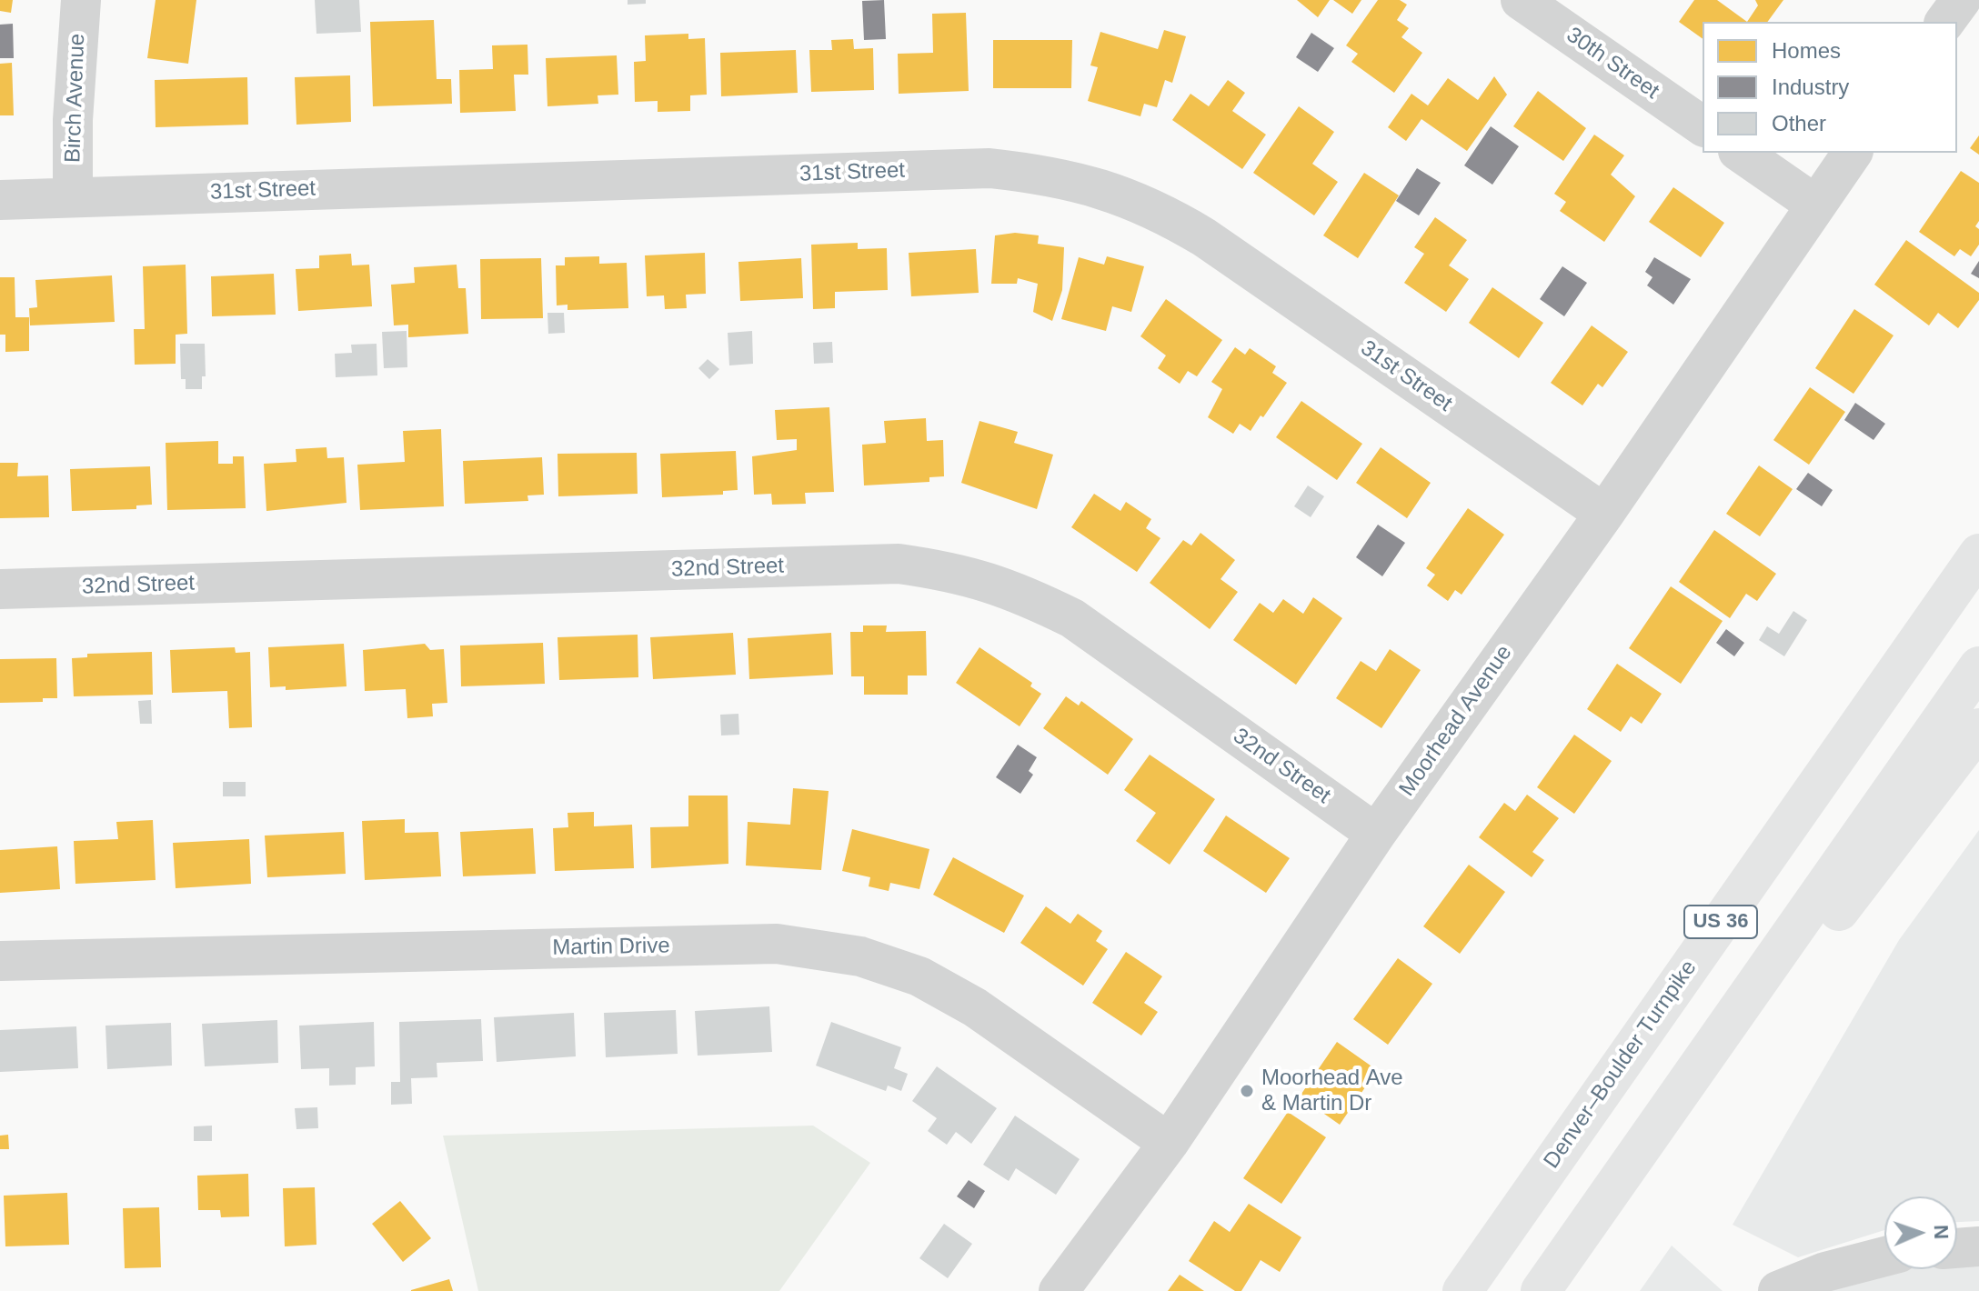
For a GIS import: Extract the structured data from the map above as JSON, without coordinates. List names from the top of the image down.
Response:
{
  "streets": {
    "highway": ["US 36", "Denver–Boulder Turnpike"],
    "street": [
      "30th Street",
      "Birch Avenue",
      "31st Street",
      "32nd Street",
      "Moorhead Avenue",
      "Martin Drive"
    ]
  },
  "crossings": [
    ["Birch Avenue", "31st Street"],
    ["31st Street", "Moorhead Avenue"],
    ["32nd Street", "Moorhead Avenue"],
    ["Moorhead Avenue", "Martin Drive"]
  ],
  "places": ["Moorhead Ave & Martin Dr"],
  "legend": ["Homes", "Industry", "Other"],
  "north": "right"
}
